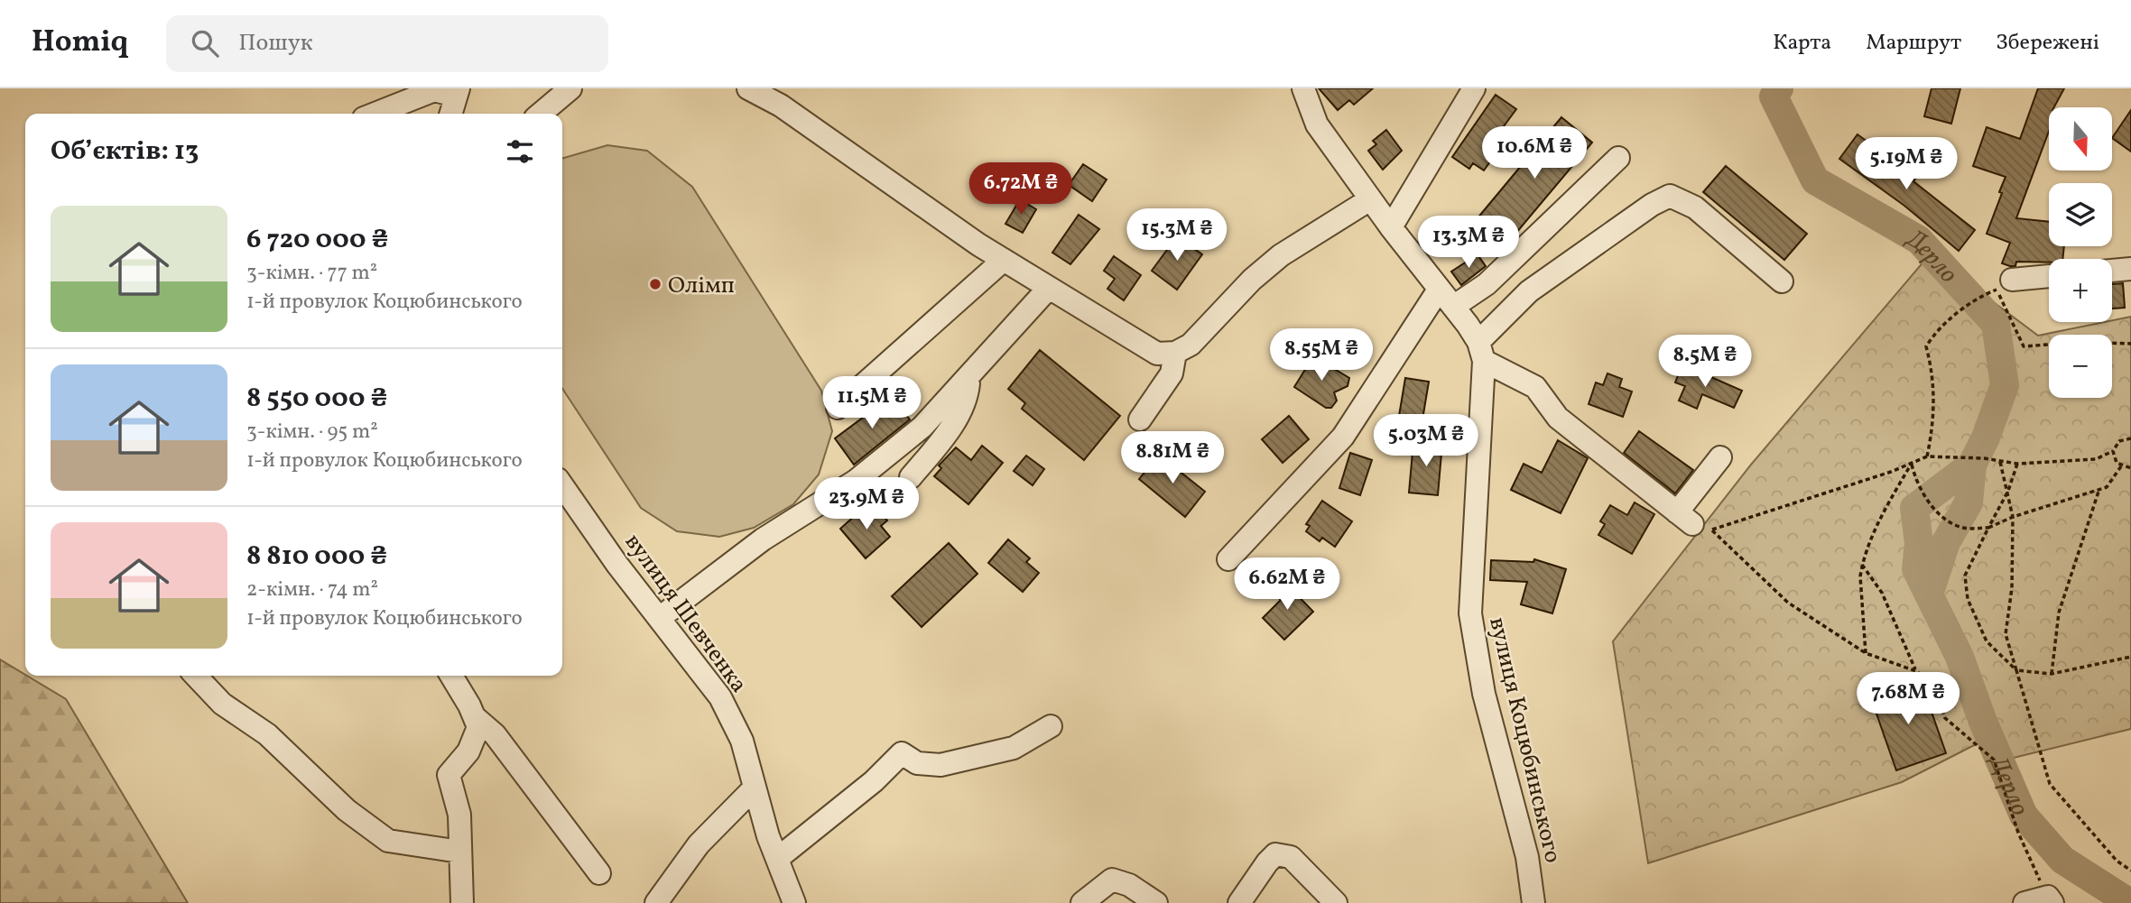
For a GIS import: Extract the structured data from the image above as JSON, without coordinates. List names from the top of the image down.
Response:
{
  "streets": {
    "street": ["вулиця Шевченка", "вулиця Коцюбинського"]
  },
  "water": ["Дерло"],
  "places": ["Олімп"],
  "north": "bottom",
  "page": {
    "header": "Homiq",
    "search": "Пошук",
    "nav": ["Карта", "Маршрут", "Збережені"],
    "map_buttons": ["+", "−"],
    "heading": "Об’єктів: 13",
    "price": [
      "10.6M ₴",
      "5.19M ₴",
      "6.72M ₴",
      "15.3M ₴",
      "13.3M ₴",
      "8.55M ₴",
      "8.5M ₴",
      "11.5M ₴",
      "5.03M ₴",
      "8.81M ₴",
      "23.9M ₴",
      "6.62M ₴",
      "7.68M ₴"
    ],
    "list": [
      {
        "name": "6 720 000 ₴",
        "note": "3-кімн. · 77 m² · 1-й провулок Коцюбинського"
      },
      {
        "name": "8 550 000 ₴",
        "note": "3-кімн. · 95 m² · 1-й провулок Коцюбинського"
      },
      {
        "name": "8 810 000 ₴",
        "note": "2-кімн. · 74 m² · 1-й провулок Коцюбинського"
      }
    ]
  }
}
